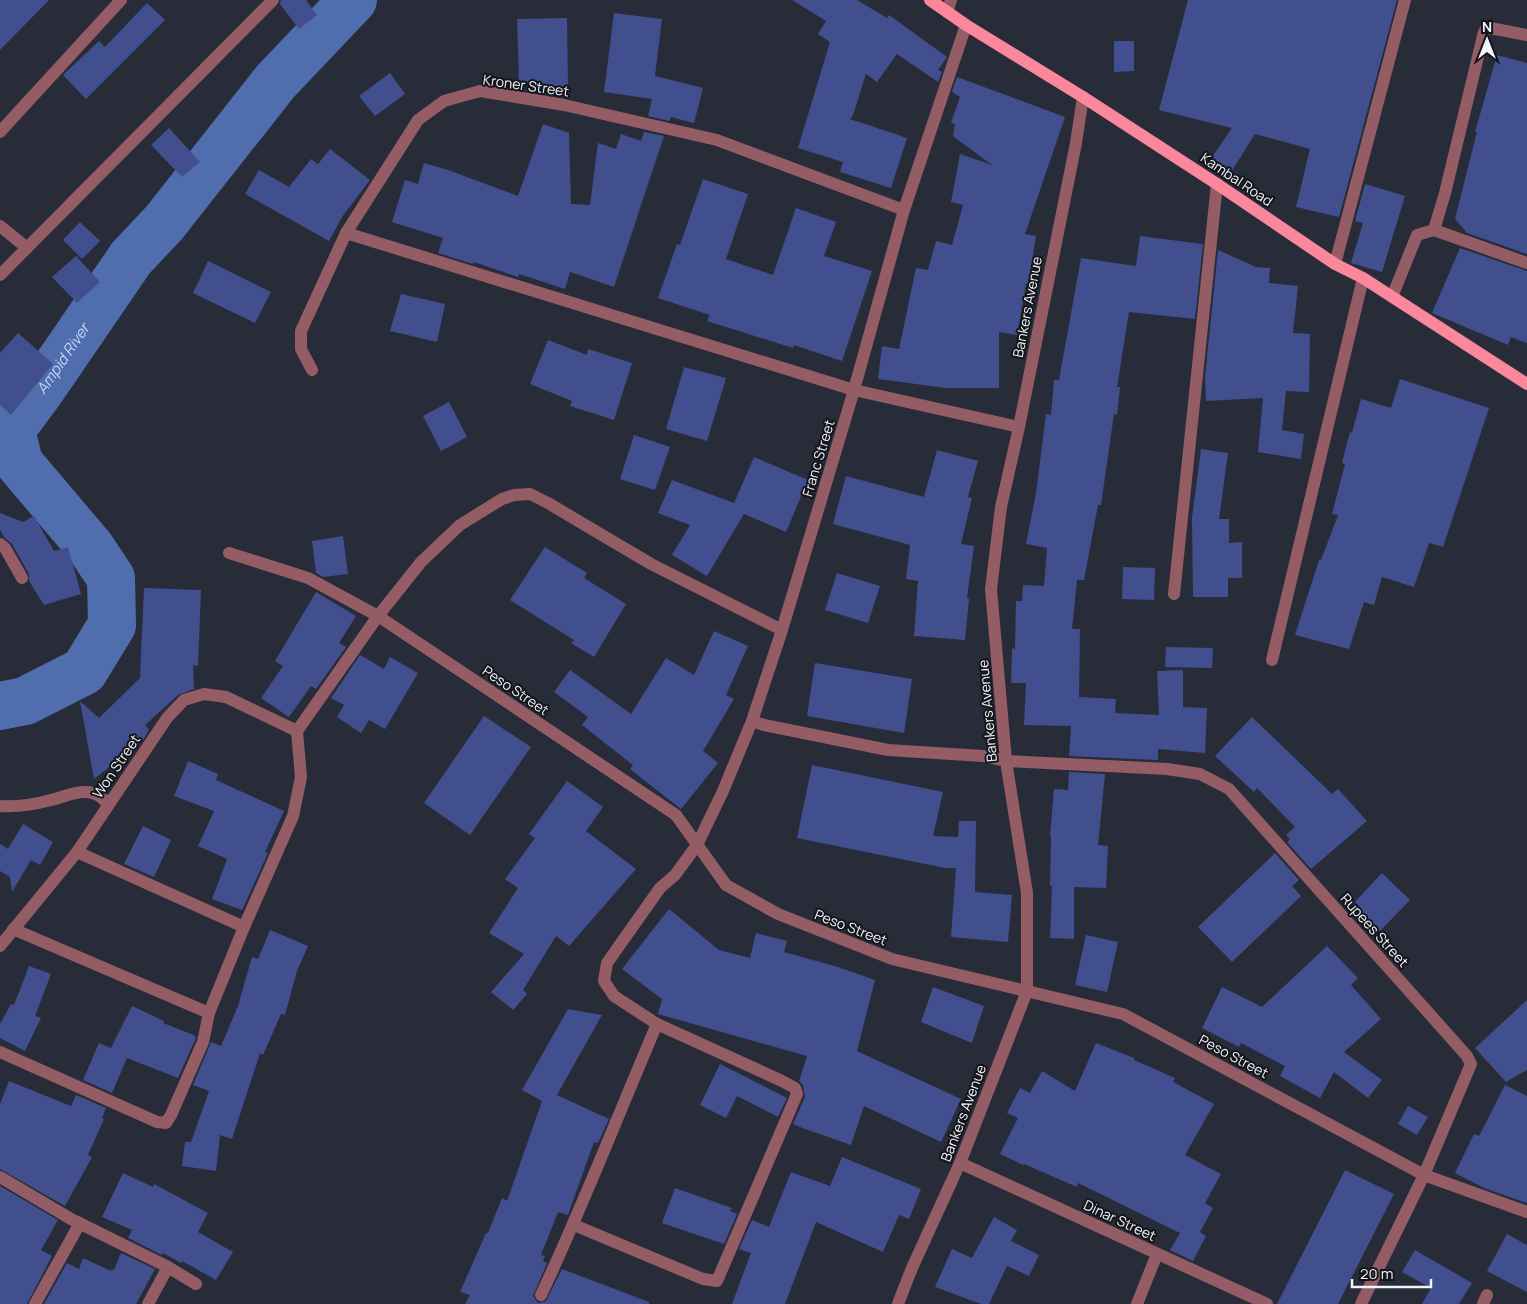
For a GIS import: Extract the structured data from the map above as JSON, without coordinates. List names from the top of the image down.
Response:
{
  "streets": {
    "main road": ["Kambal Road"],
    "street": [
      "Kroner Street",
      "Bankers Avenue",
      "Franc Street",
      "Peso Street",
      "Won Street",
      "Rupees Street",
      "Dinar Street"
    ]
  },
  "crossings": [
    ["Kroner Street", "Franc Street"],
    ["Kambal Road", "Bankers Avenue"],
    ["Kambal Road", "Franc Street"],
    ["Bankers Avenue", "Peso Street"],
    ["Bankers Avenue", "Rupees Street"],
    ["Bankers Avenue", "Dinar Street"],
    ["Franc Street", "Peso Street"],
    ["Peso Street", "Rupees Street"]
  ],
  "water": ["Ampid River"],
  "scale_bar": "20 m",
  "north": "top"
}
